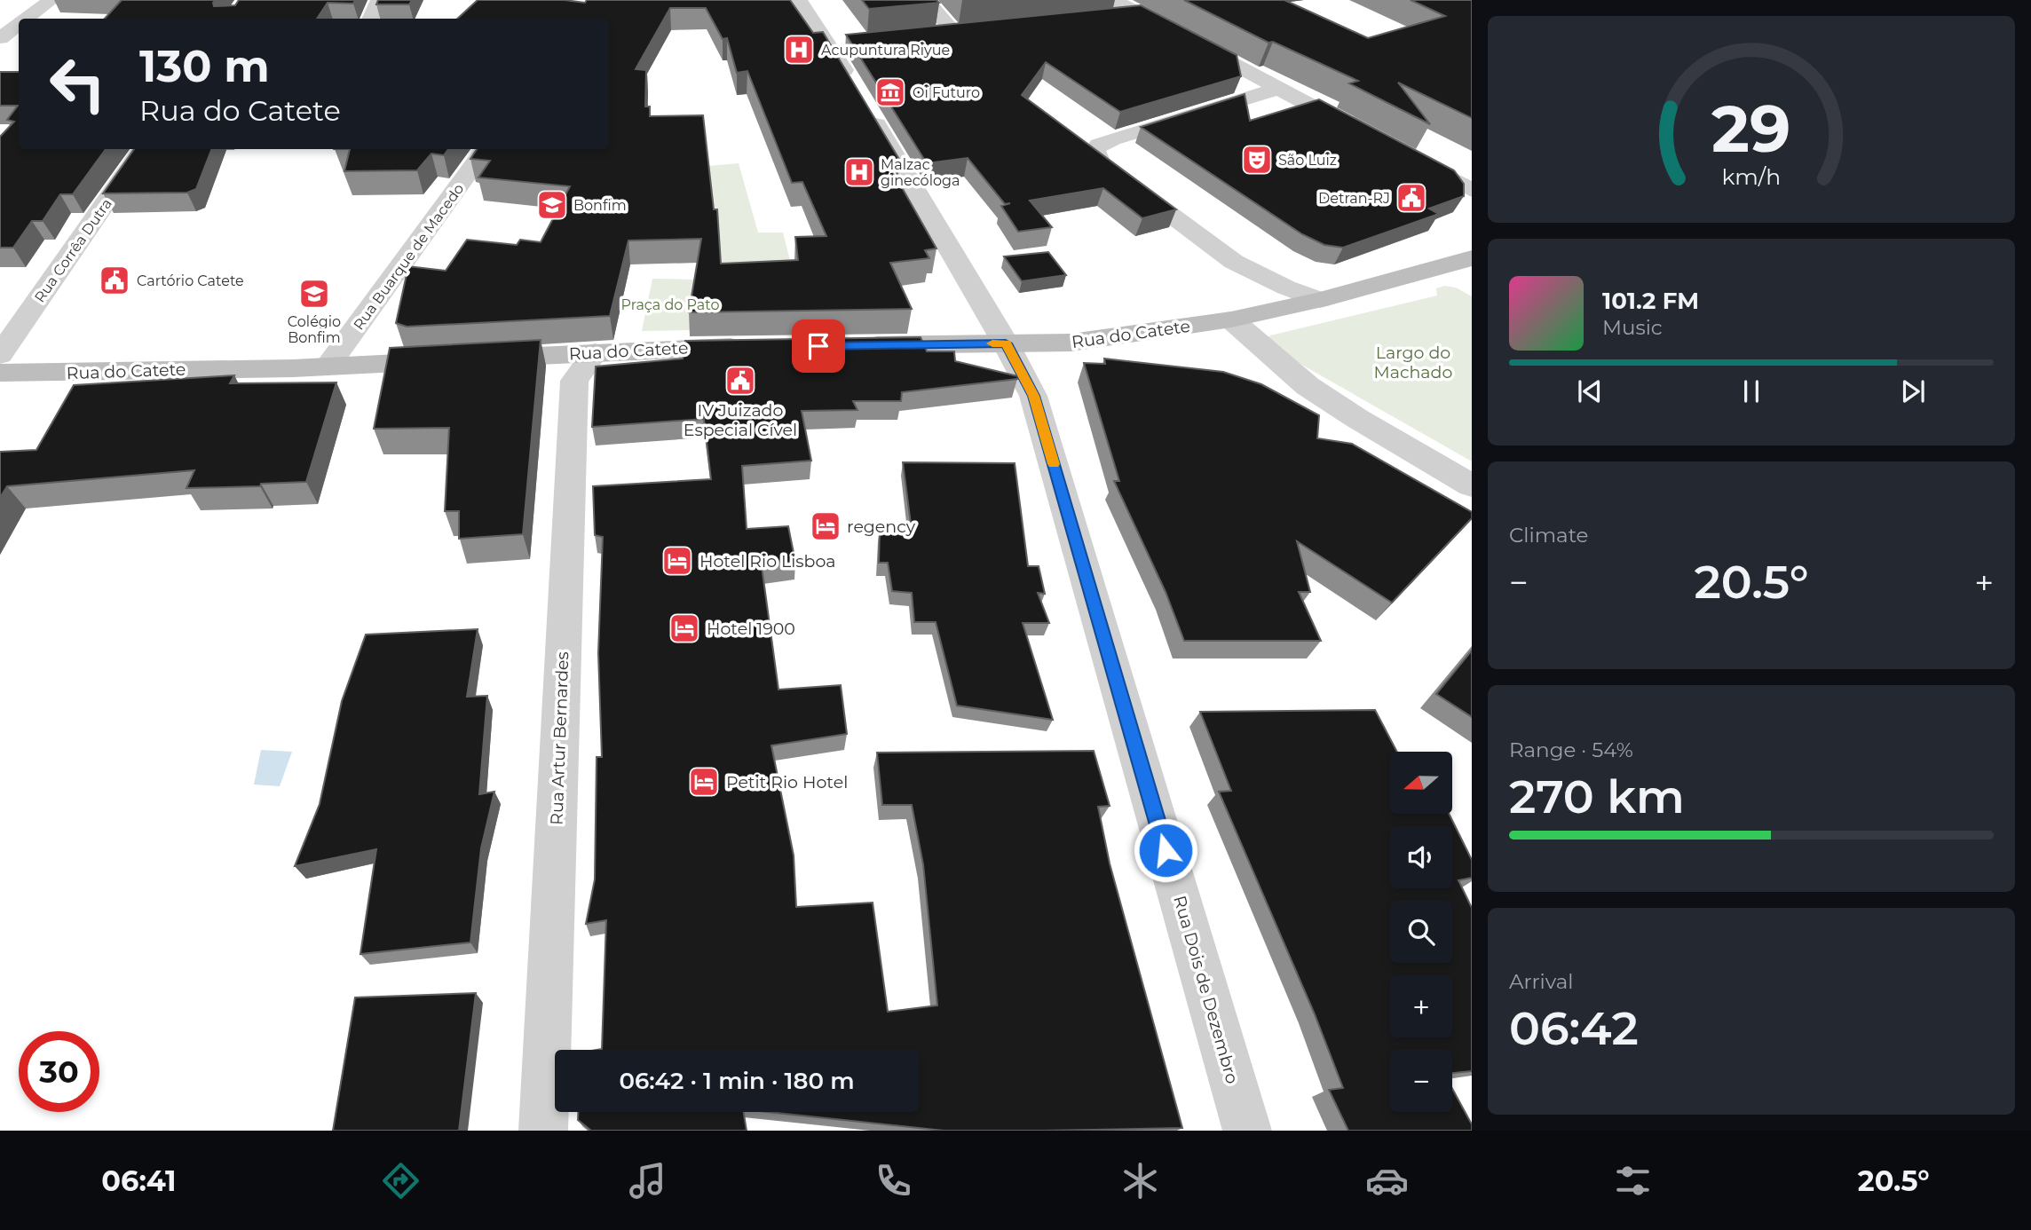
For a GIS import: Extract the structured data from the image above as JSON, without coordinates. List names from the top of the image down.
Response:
{
  "streets": {
    "main road": ["Rua do Catete"],
    "street": [
      "Rua Corrêa Dutra",
      "Rua Buarque de Macedo",
      "Rua Artur Bernardes",
      "Rua Dois de Dezembro"
    ]
  },
  "crossings": [
    ["Rua Buarque de Macedo", "Rua do Catete"],
    ["Rua do Catete", "Rua Artur Bernardes"],
    ["Rua do Catete", "Rua Dois de Dezembro"]
  ],
  "parks": ["Praça do Pato", "Largo do Machado"],
  "places": {
    "hospital": ["Acupuntura Riyue", "Malzac ginecóloga"],
    "museum": ["Oi Futuro"],
    "theatre": ["São Luiz"],
    "public building": ["Detran-RJ", "Cartório Catete", "IV Juizado Especial Cível"],
    "school or university": ["Bonfim", "Colégio Bonfim"],
    "hotel": [
      "regency",
      "Hotel Rio Lisboa",
      "Hotel 1900",
      "Petit Rio Hotel"
    ]
  },
  "north": "left",
  "page": {
    "turn": ["130 m", "Rua do Catete"],
    "song": ["101.2 FM", "Music"],
    "tile": [
      "Climate",
      ["Range · 54%", "270 km"],
      ["Arrival", "06:42"]
    ],
    "heat": ["−", "20.5°", "+"],
    "map_buttons": ["+", "−"],
    "limit": "30",
    "trip": "06:42 · 1 min · 180 m",
    "tabs": ["06:41", "20.5°"],
    "gauge": ["29", "km/h"]
  }
}
